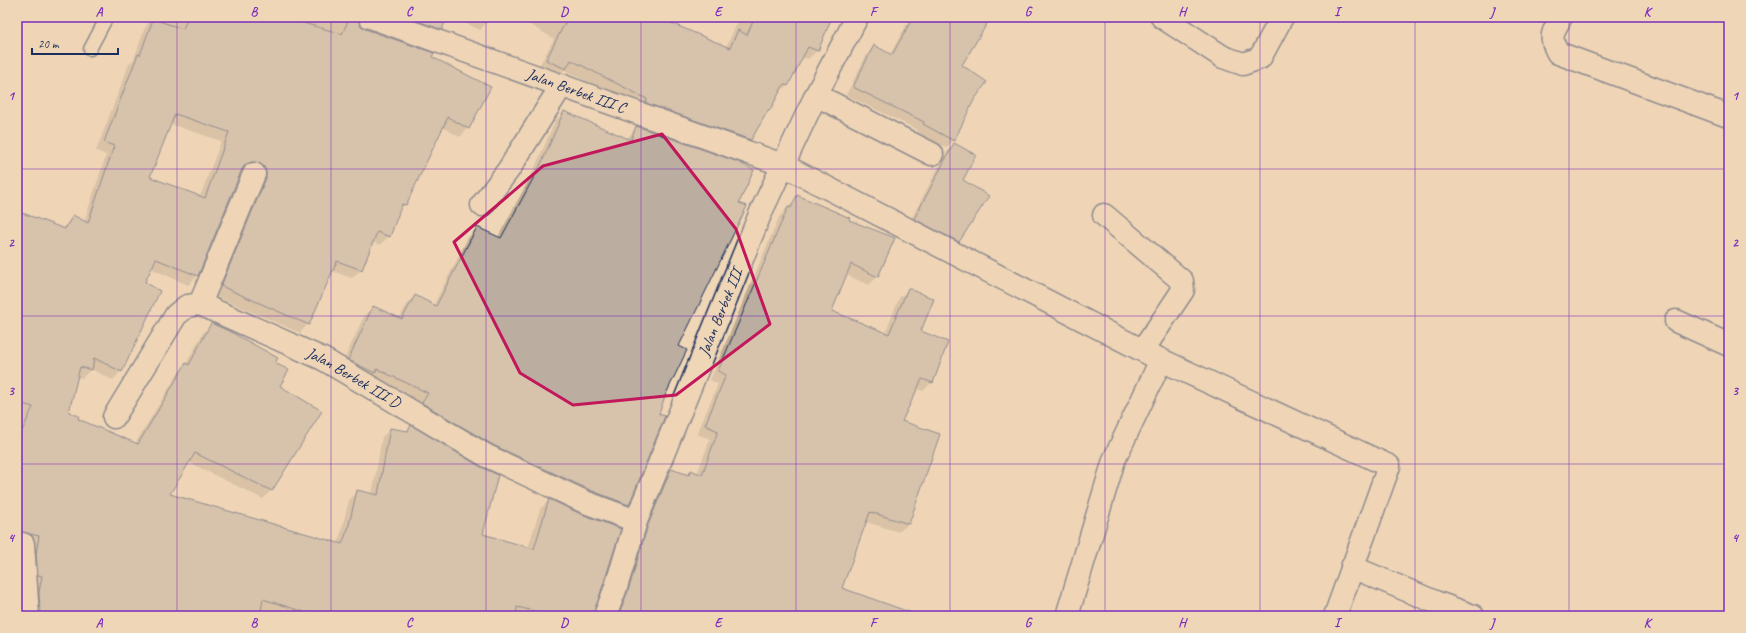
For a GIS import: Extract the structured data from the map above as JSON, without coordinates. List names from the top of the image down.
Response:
{
  "streets": {
    "street": ["Jalan Berbek III C", "Jalan Berbek III", "Jalan Berbek III D"]
  },
  "crossings": [
    ["Jalan Berbek III C", "Jalan Berbek III"],
    ["Jalan Berbek III", "Jalan Berbek III D"]
  ],
  "scale_bar": "20 m",
  "grid": {
    "columns": [
      "A",
      "B",
      "C",
      "D",
      "E",
      "F",
      "G",
      "H",
      "I",
      "J",
      "K"
    ],
    "rows": [
      "1",
      "2",
      "3",
      "4"
    ]
  }
}
